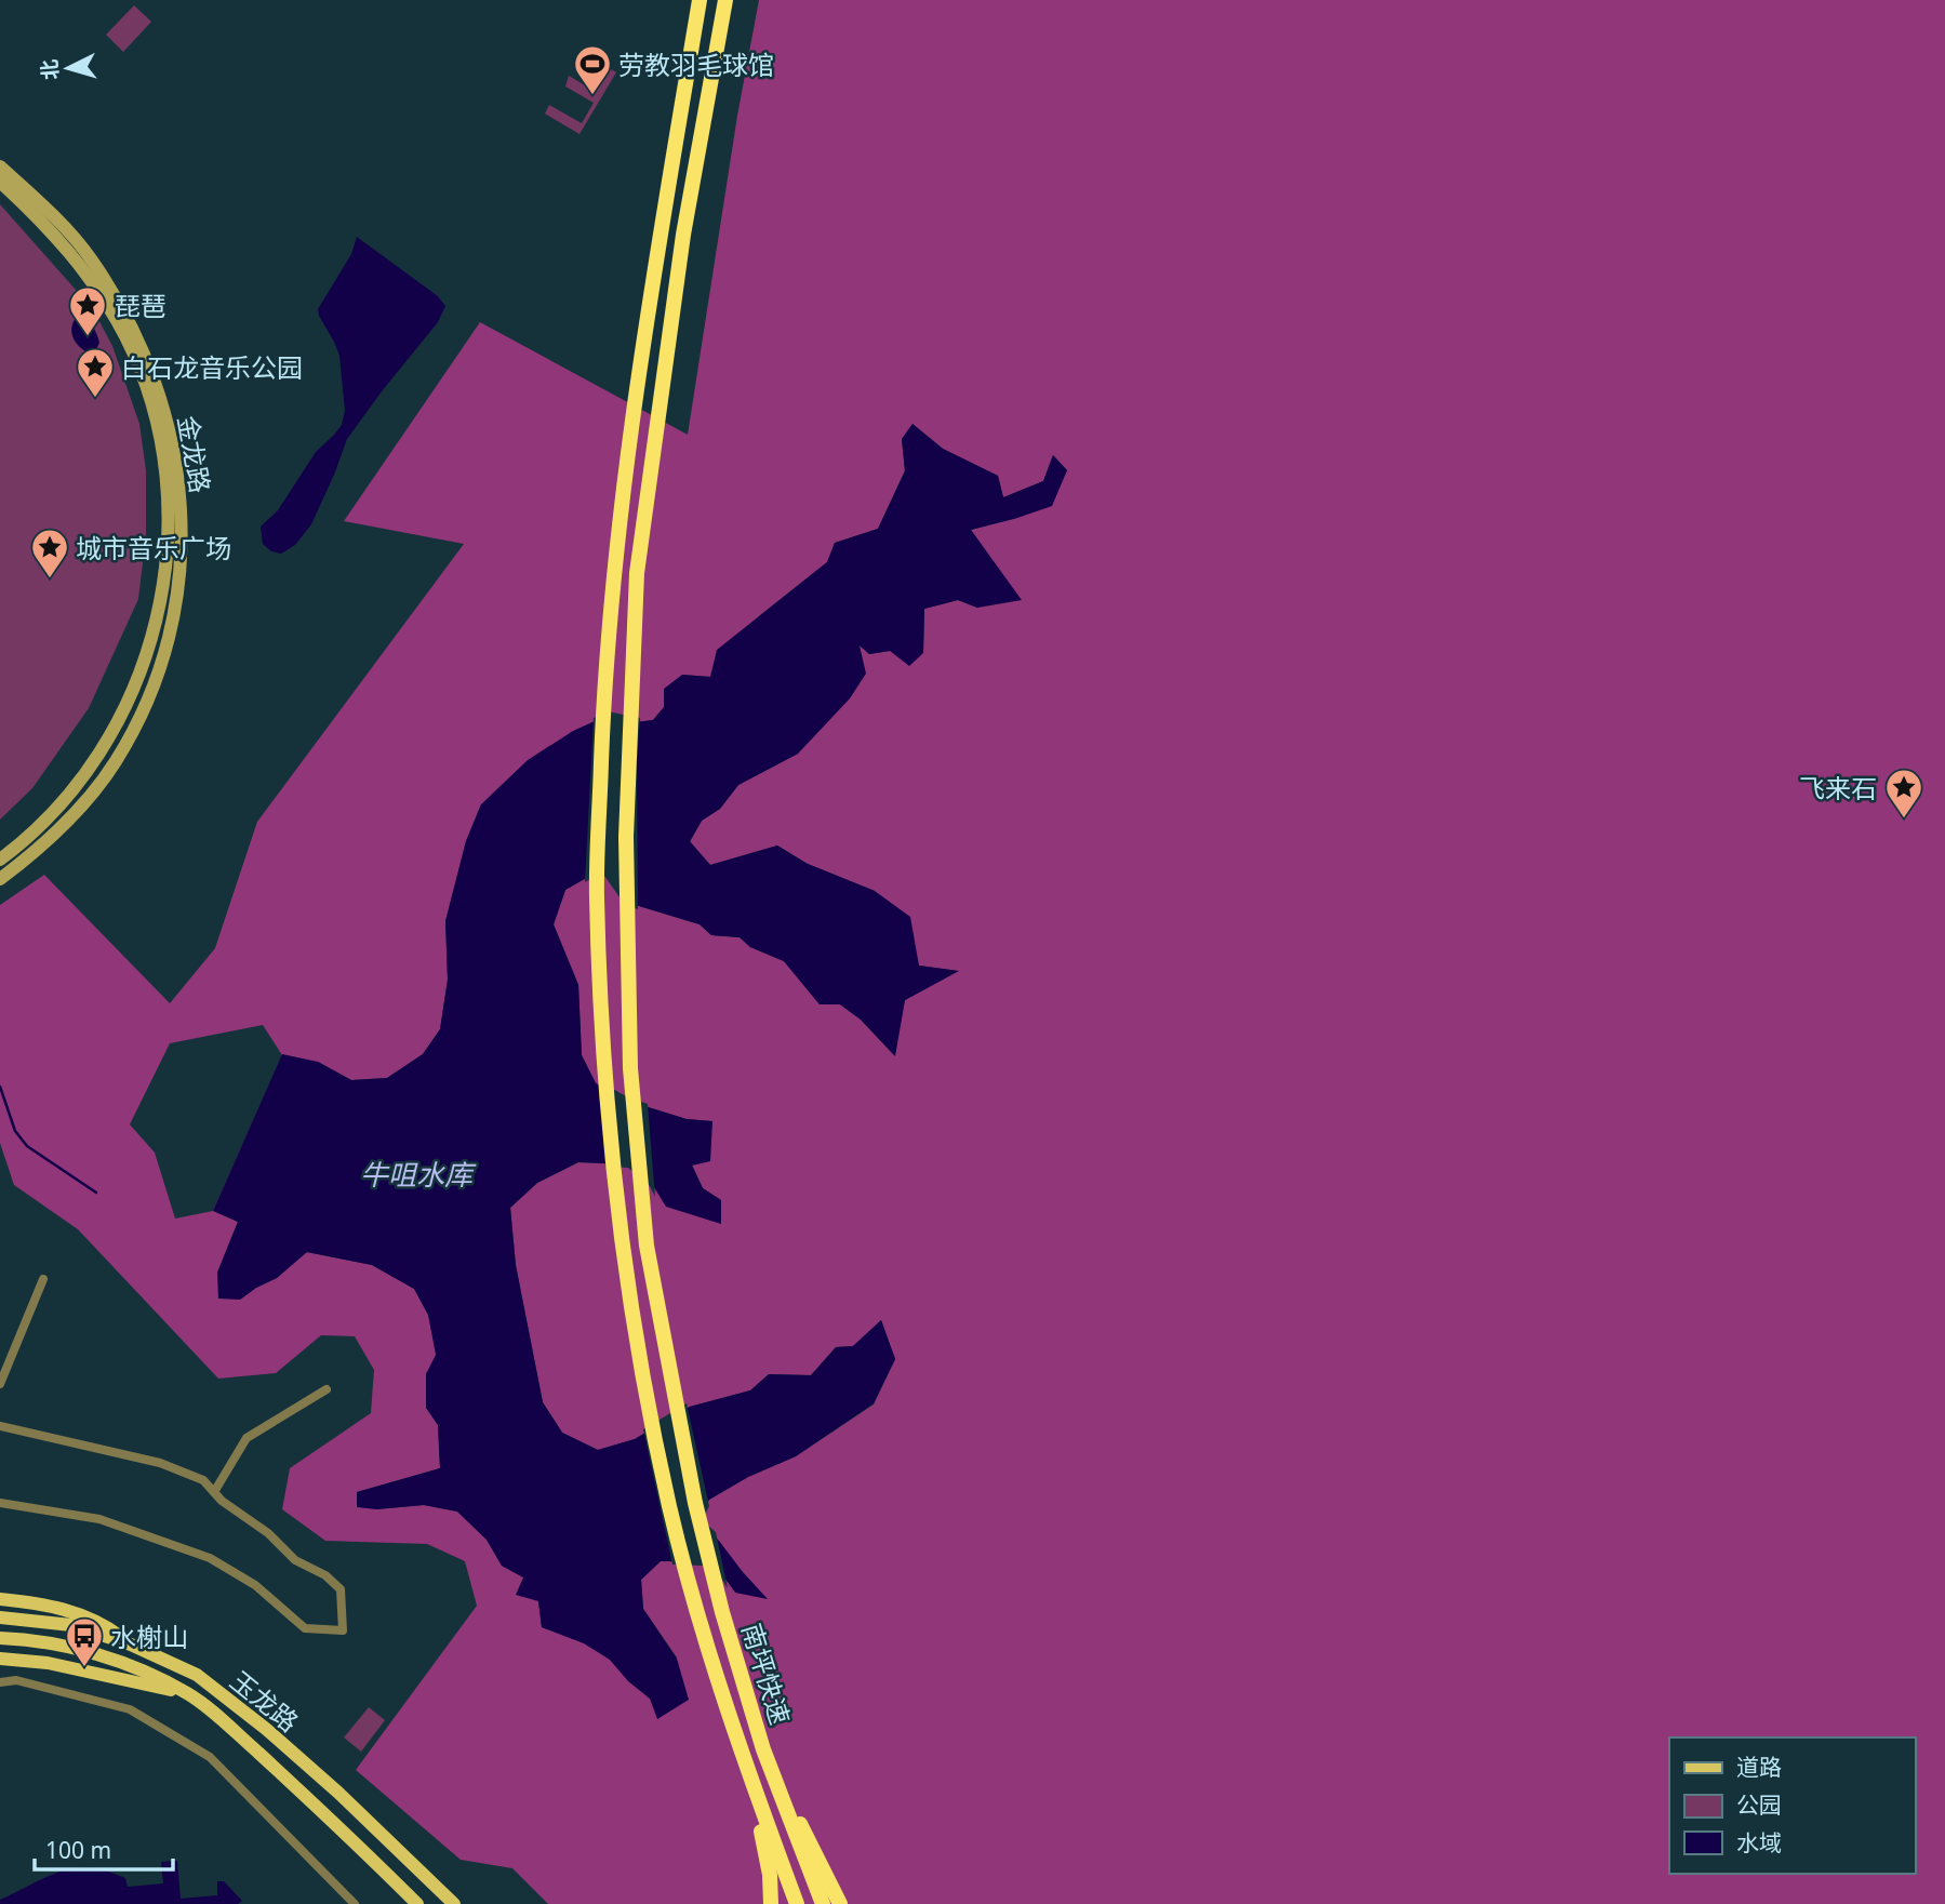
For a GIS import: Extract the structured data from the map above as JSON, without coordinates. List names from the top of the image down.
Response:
{
  "streets": {
    "highway": ["南坪快速"],
    "main road": ["金龙路", "玉龙路"]
  },
  "water": ["牛咀水库"],
  "places": {
    "sports": ["劳教羽毛球馆"],
    "place": [
      "琵琶",
      "白石龙音乐公园",
      "城市音乐广场",
      "飞来石"
    ],
    "bus stop": ["水榭山"]
  },
  "legend": ["道路", "公园", "水域"],
  "scale_bar": "100 m",
  "north": "left"
}
